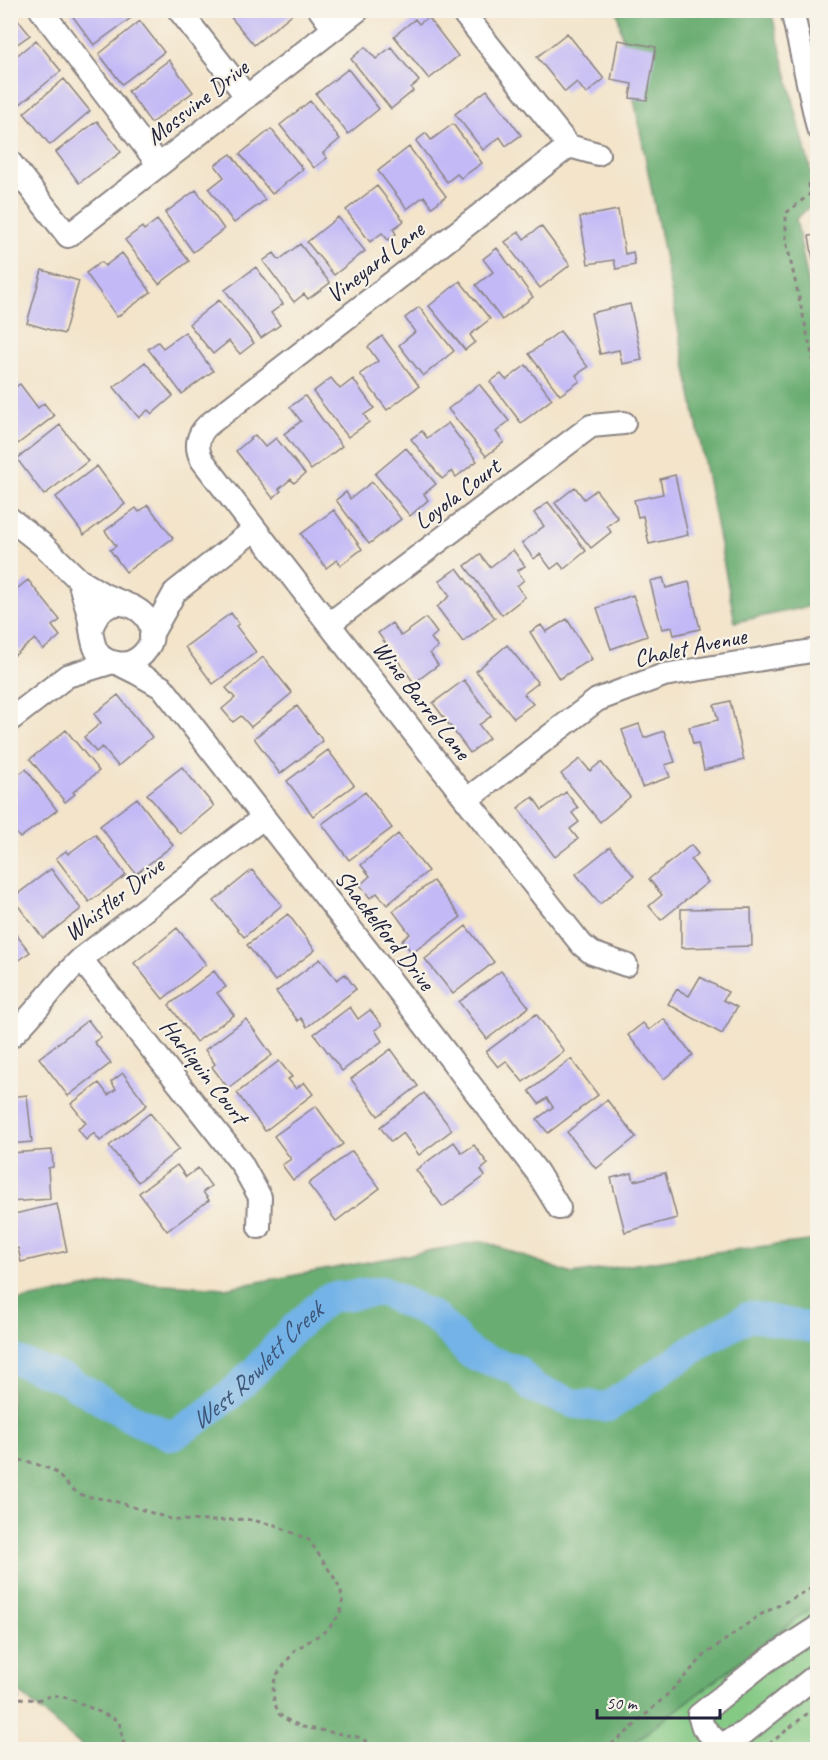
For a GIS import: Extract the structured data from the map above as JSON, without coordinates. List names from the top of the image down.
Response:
{
  "streets": {
    "street": [
      "Mossvine Drive",
      "Vineyard Lane",
      "Loyola Court",
      "Chalet Avenue",
      "Wine Barrel Lane",
      "Whistler Drive",
      "Shackelford Drive",
      "Harliquin Court"
    ]
  },
  "crossings": [
    ["Vineyard Lane", "Wine Barrel Lane"],
    ["Loyola Court", "Wine Barrel Lane"],
    ["Chalet Avenue", "Wine Barrel Lane"],
    ["Whistler Drive", "Shackelford Drive"],
    ["Whistler Drive", "Harliquin Court"]
  ],
  "water": ["West Rowlett Creek"],
  "scale_bar": "50 m"
}
